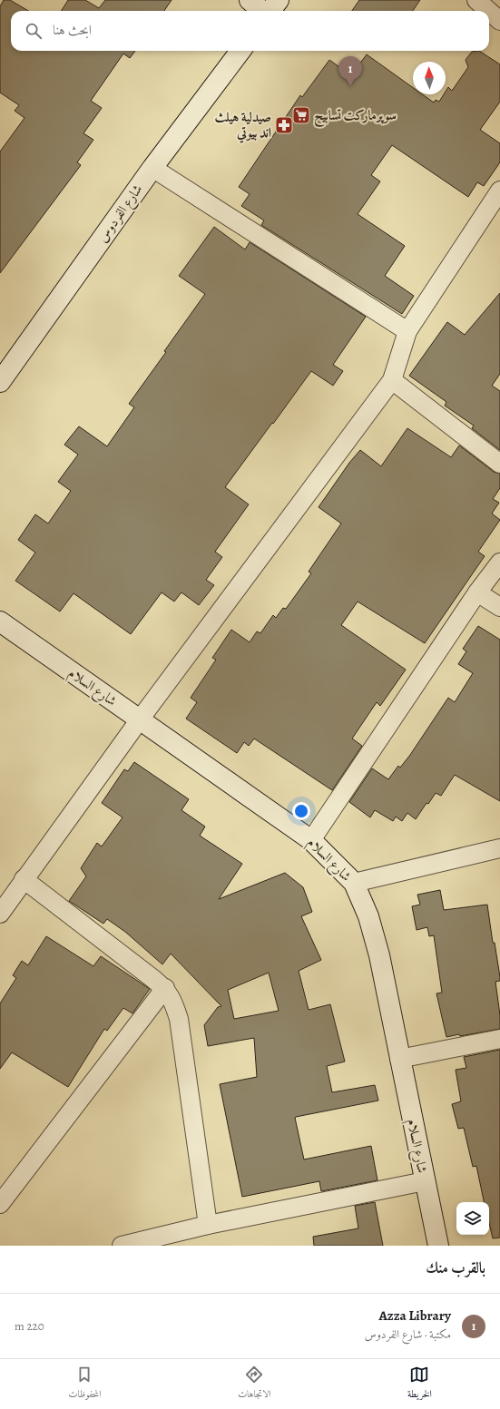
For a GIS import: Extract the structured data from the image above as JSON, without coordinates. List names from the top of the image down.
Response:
{
  "streets": {
    "street": ["شارع الفردوس", "شارع السلام"]
  },
  "places": {
    "supermarket": ["سوپرمارکت تسابيح"],
    "pharmacy": ["صيدلية هيلث اند بيوتي"]
  },
  "north": "top",
  "page": {
    "search": "ابحث هنا",
    "pins": "1",
    "heading": "بالقرب منك",
    "list": [
      {
        "mark": "1",
        "name": "Azza Library",
        "note": "مكتبة · شارع الفردوس",
        "value": "220 m"
      }
    ],
    "nav": ["الخريطة", "الاتجاهات", "المحفوظات"]
  }
}
